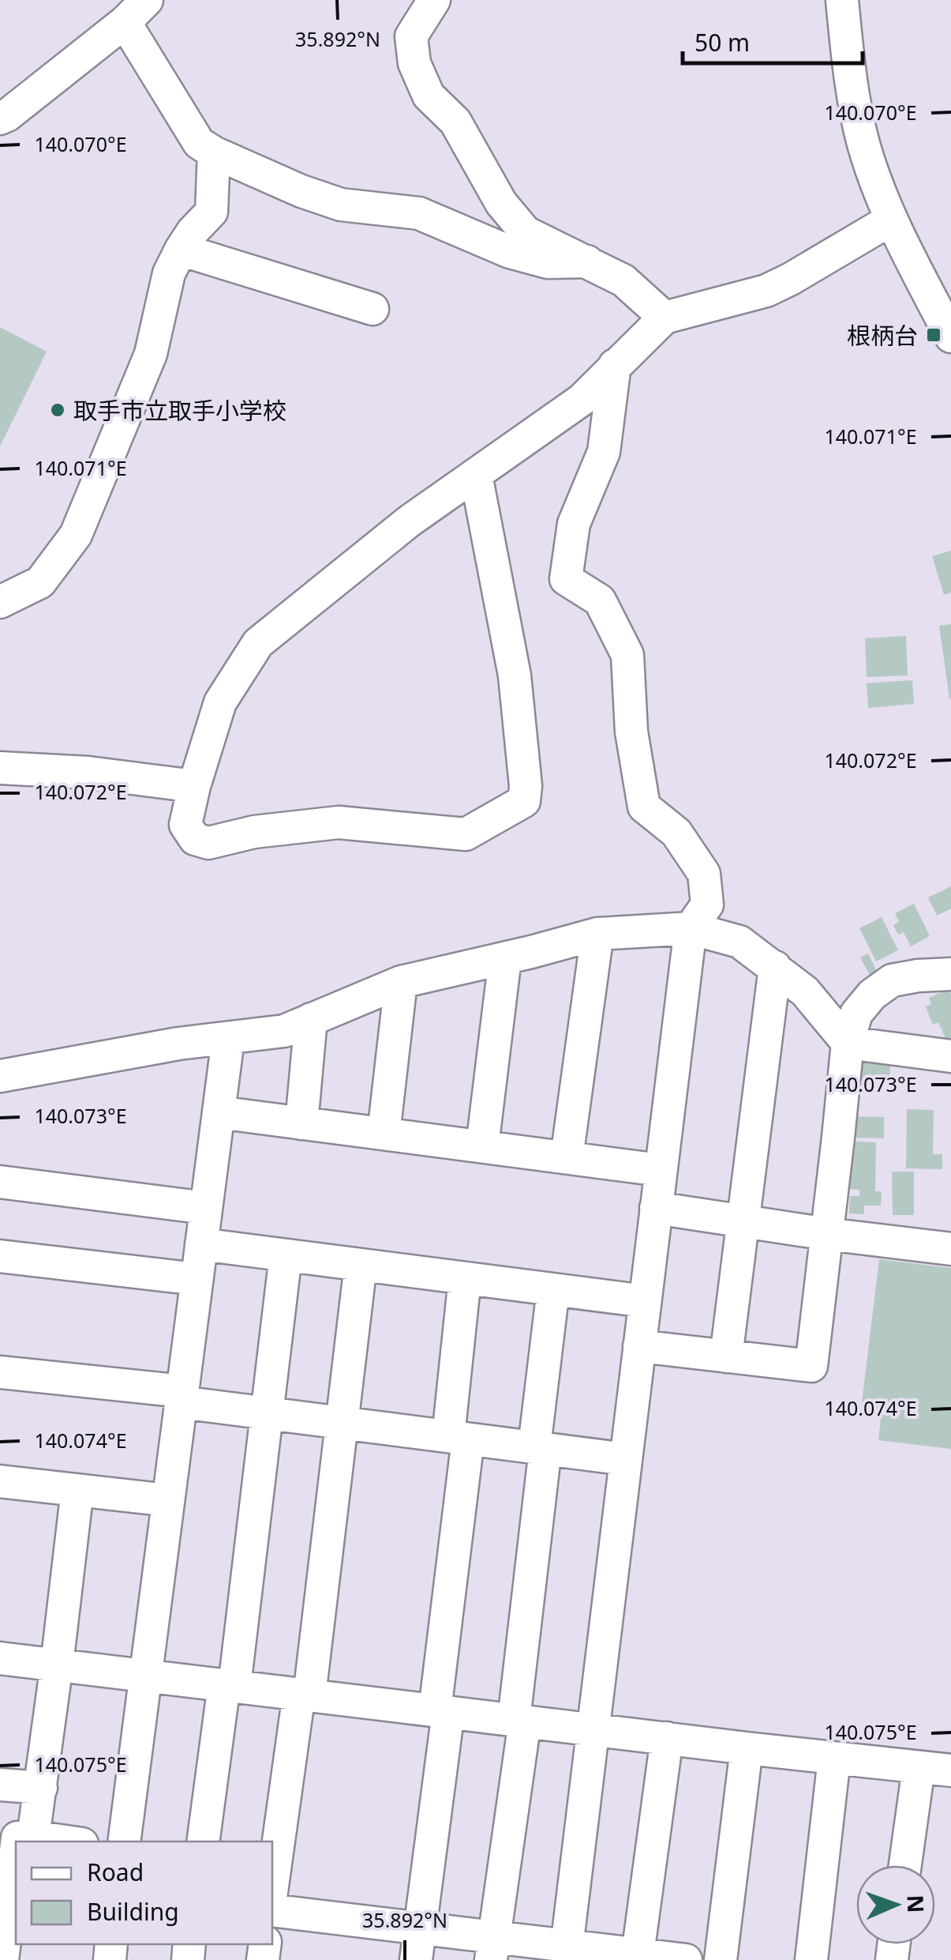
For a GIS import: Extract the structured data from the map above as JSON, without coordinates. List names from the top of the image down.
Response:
{
  "places": {
    "transit": ["根柄台"],
    "other": ["取手市立取手小学校"]
  },
  "legend": ["Road", "Building"],
  "scale_bar": "50 m",
  "north": "right",
  "coordinates": [
    "35.892°N",
    "140.070°E",
    "140.071°E",
    "140.072°E",
    "140.073°E",
    "140.074°E",
    "140.075°E"
  ]
}
